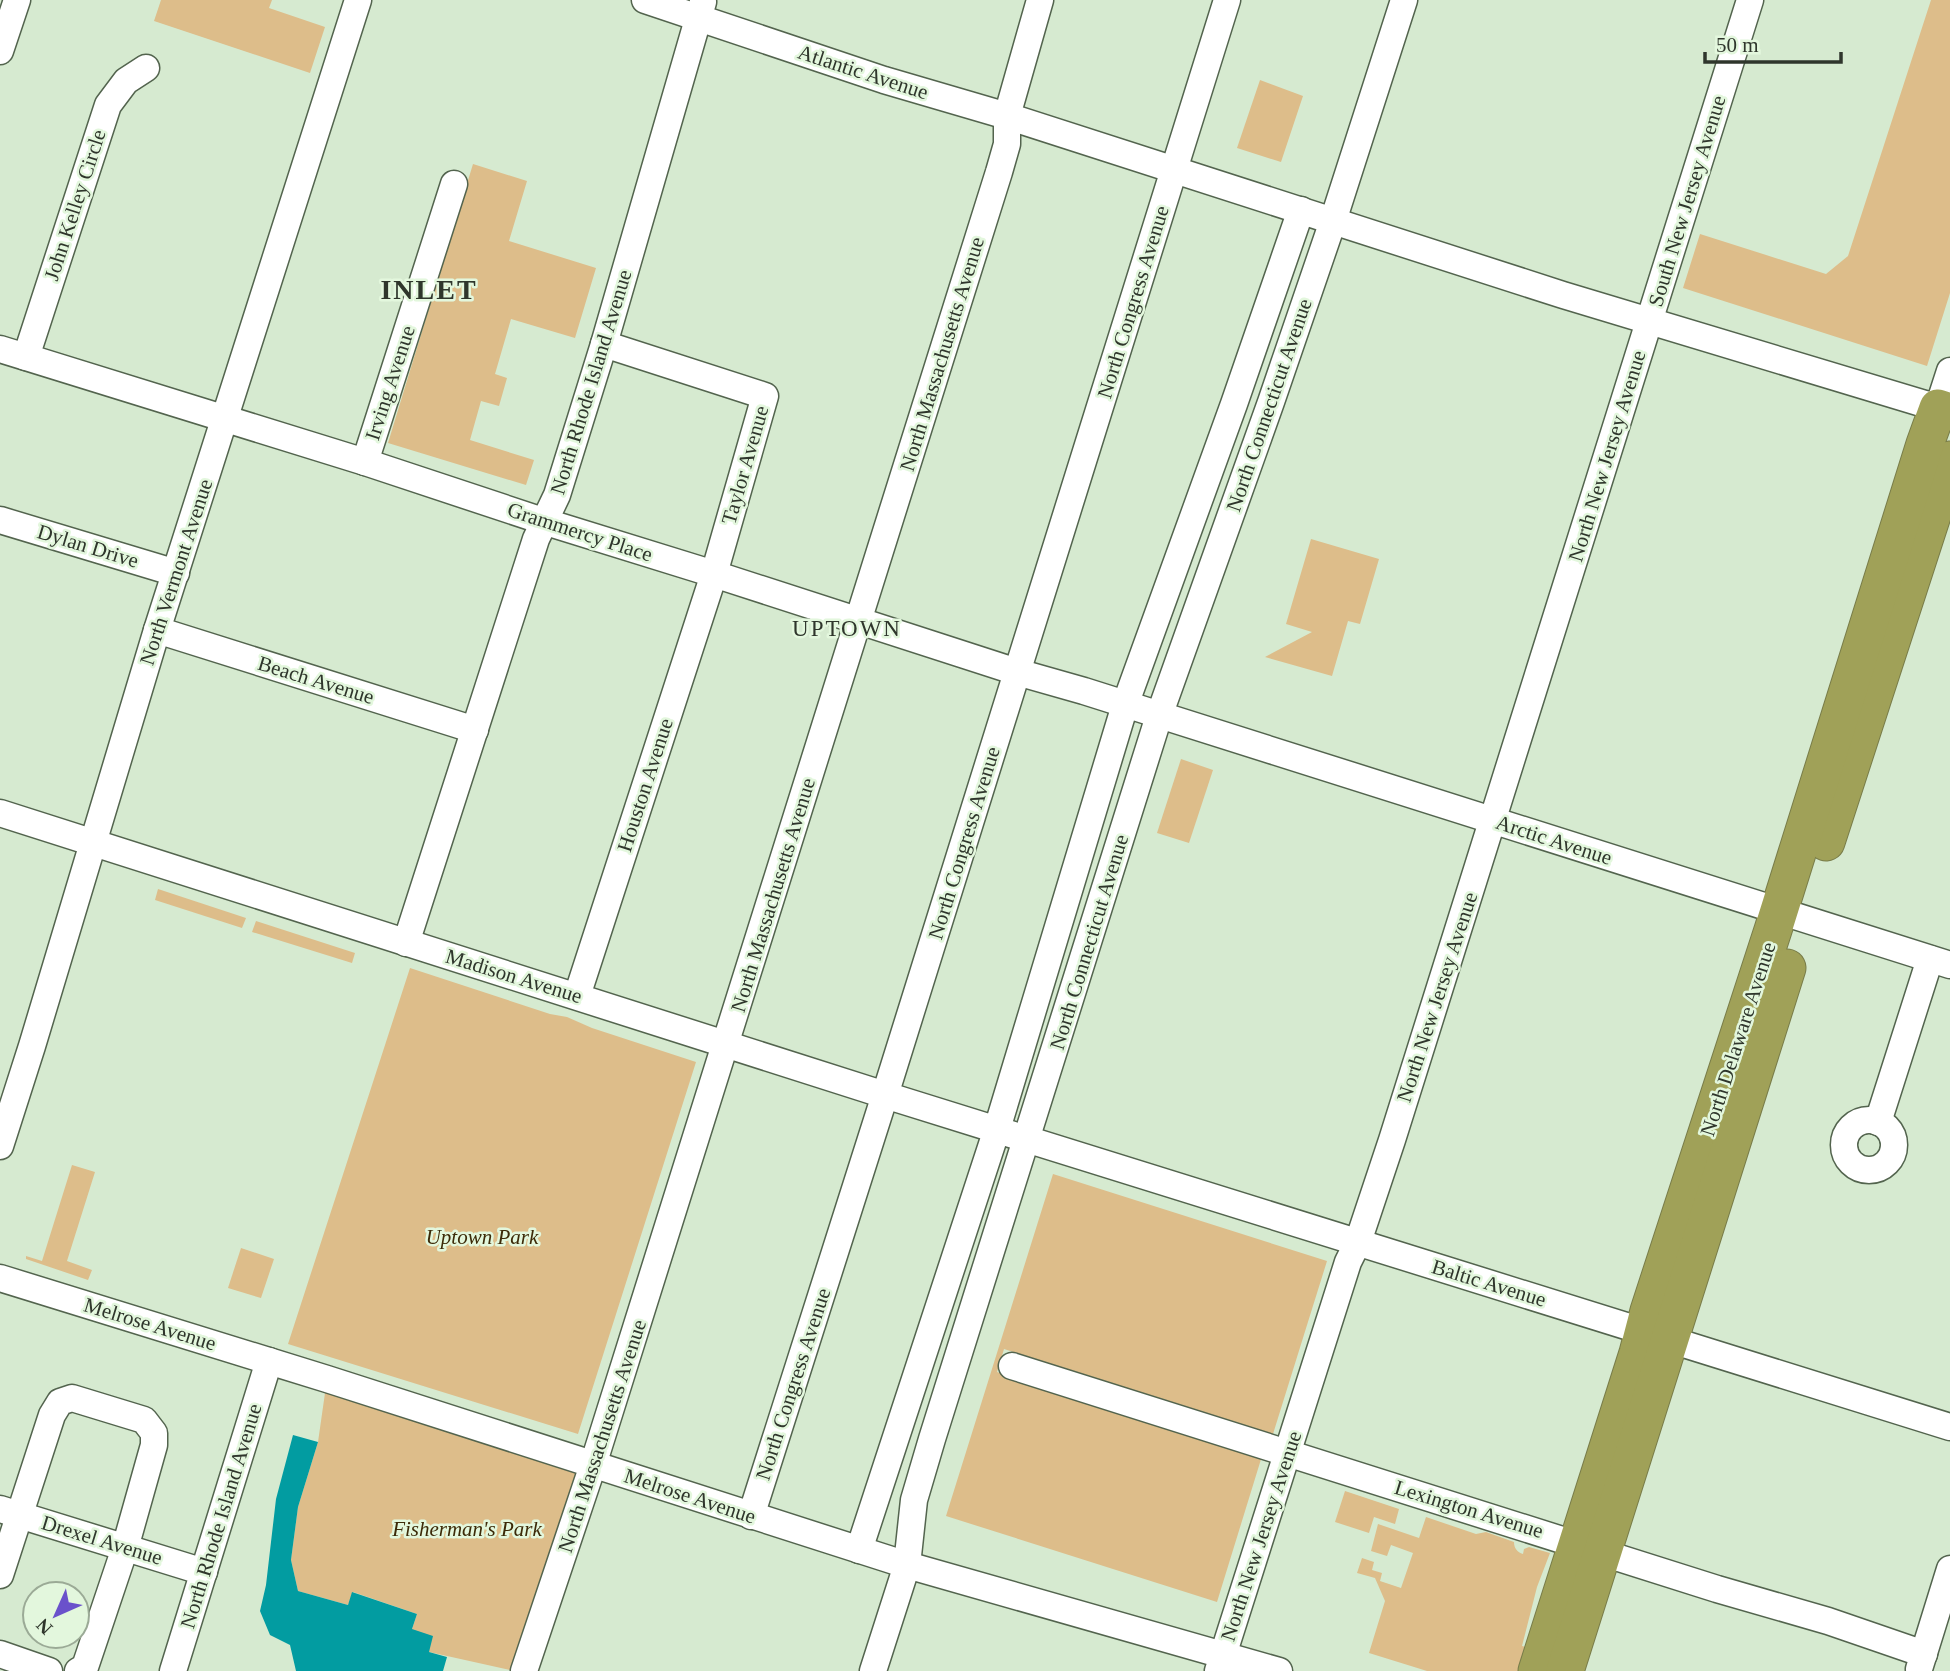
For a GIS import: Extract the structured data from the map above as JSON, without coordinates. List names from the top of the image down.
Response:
{
  "streets": {
    "highway": ["North Delaware Avenue"],
    "street": [
      "Atlantic Avenue",
      "South New Jersey Avenue",
      "John Kelley Circle",
      "North Congress Avenue",
      "North Massachusetts Avenue",
      "North Rhode Island Avenue",
      "Irving Avenue",
      "North Connecticut Avenue",
      "North New Jersey Avenue",
      "Taylor Avenue",
      "Grammercy Place",
      "Dylan Drive",
      "North Vermont Avenue",
      "Beach Avenue",
      "Houston Avenue",
      "Arctic Avenue",
      "Madison Avenue",
      "Baltic Avenue",
      "Melrose Avenue",
      "Lexington Avenue",
      "Drexel Avenue"
    ]
  },
  "crossings": [
    ["Atlantic Avenue", "South New Jersey Avenue"],
    ["Atlantic Avenue", "North Congress Avenue"],
    ["Atlantic Avenue", "North Massachusetts Avenue"],
    ["Atlantic Avenue", "North Rhode Island Avenue"],
    ["Atlantic Avenue", "North Connecticut Avenue"],
    ["Atlantic Avenue", "North New Jersey Avenue"],
    ["Atlantic Avenue", "North Delaware Avenue"],
    ["South New Jersey Avenue", "North New Jersey Avenue"],
    ["John Kelley Circle", "Grammercy Place"],
    ["North Congress Avenue", "Grammercy Place"],
    ["North Congress Avenue", "Madison Avenue"],
    ["North Congress Avenue", "Melrose Avenue"],
    ["North Massachusetts Avenue", "Grammercy Place"],
    ["North Massachusetts Avenue", "Madison Avenue"],
    ["North Massachusetts Avenue", "Melrose Avenue"],
    ["North Rhode Island Avenue", "Taylor Avenue"],
    ["North Rhode Island Avenue", "Grammercy Place"],
    ["North Rhode Island Avenue", "Beach Avenue"],
    ["North Rhode Island Avenue", "Madison Avenue"],
    ["North Rhode Island Avenue", "Melrose Avenue"],
    ["North Rhode Island Avenue", "Drexel Avenue"],
    ["Irving Avenue", "Grammercy Place"],
    ["North Connecticut Avenue", "Grammercy Place"],
    ["North Connecticut Avenue", "Arctic Avenue"],
    ["North Connecticut Avenue", "Madison Avenue"],
    ["North Connecticut Avenue", "Baltic Avenue"],
    ["North Connecticut Avenue", "Melrose Avenue"],
    ["North New Jersey Avenue", "Arctic Avenue"],
    ["North New Jersey Avenue", "Baltic Avenue"],
    ["North New Jersey Avenue", "Melrose Avenue"],
    ["North New Jersey Avenue", "Lexington Avenue"],
    ["Taylor Avenue", "Grammercy Place"],
    ["Taylor Avenue", "Houston Avenue"],
    ["Grammercy Place", "North Vermont Avenue"],
    ["Grammercy Place", "Houston Avenue"],
    ["Grammercy Place", "Arctic Avenue"],
    ["Dylan Drive", "North Vermont Avenue"],
    ["North Vermont Avenue", "Beach Avenue"],
    ["North Vermont Avenue", "Madison Avenue"],
    ["Houston Avenue", "Madison Avenue"],
    ["Arctic Avenue", "North Delaware Avenue"],
    ["Madison Avenue", "Baltic Avenue"],
    ["North Delaware Avenue", "Baltic Avenue"],
    ["North Delaware Avenue", "Lexington Avenue"]
  ],
  "districts": ["INLET", "UPTOWN"],
  "parks": ["Uptown Park", "Fisherman's Park"],
  "scale_bar": "50 m",
  "north": "bottom left"
}
